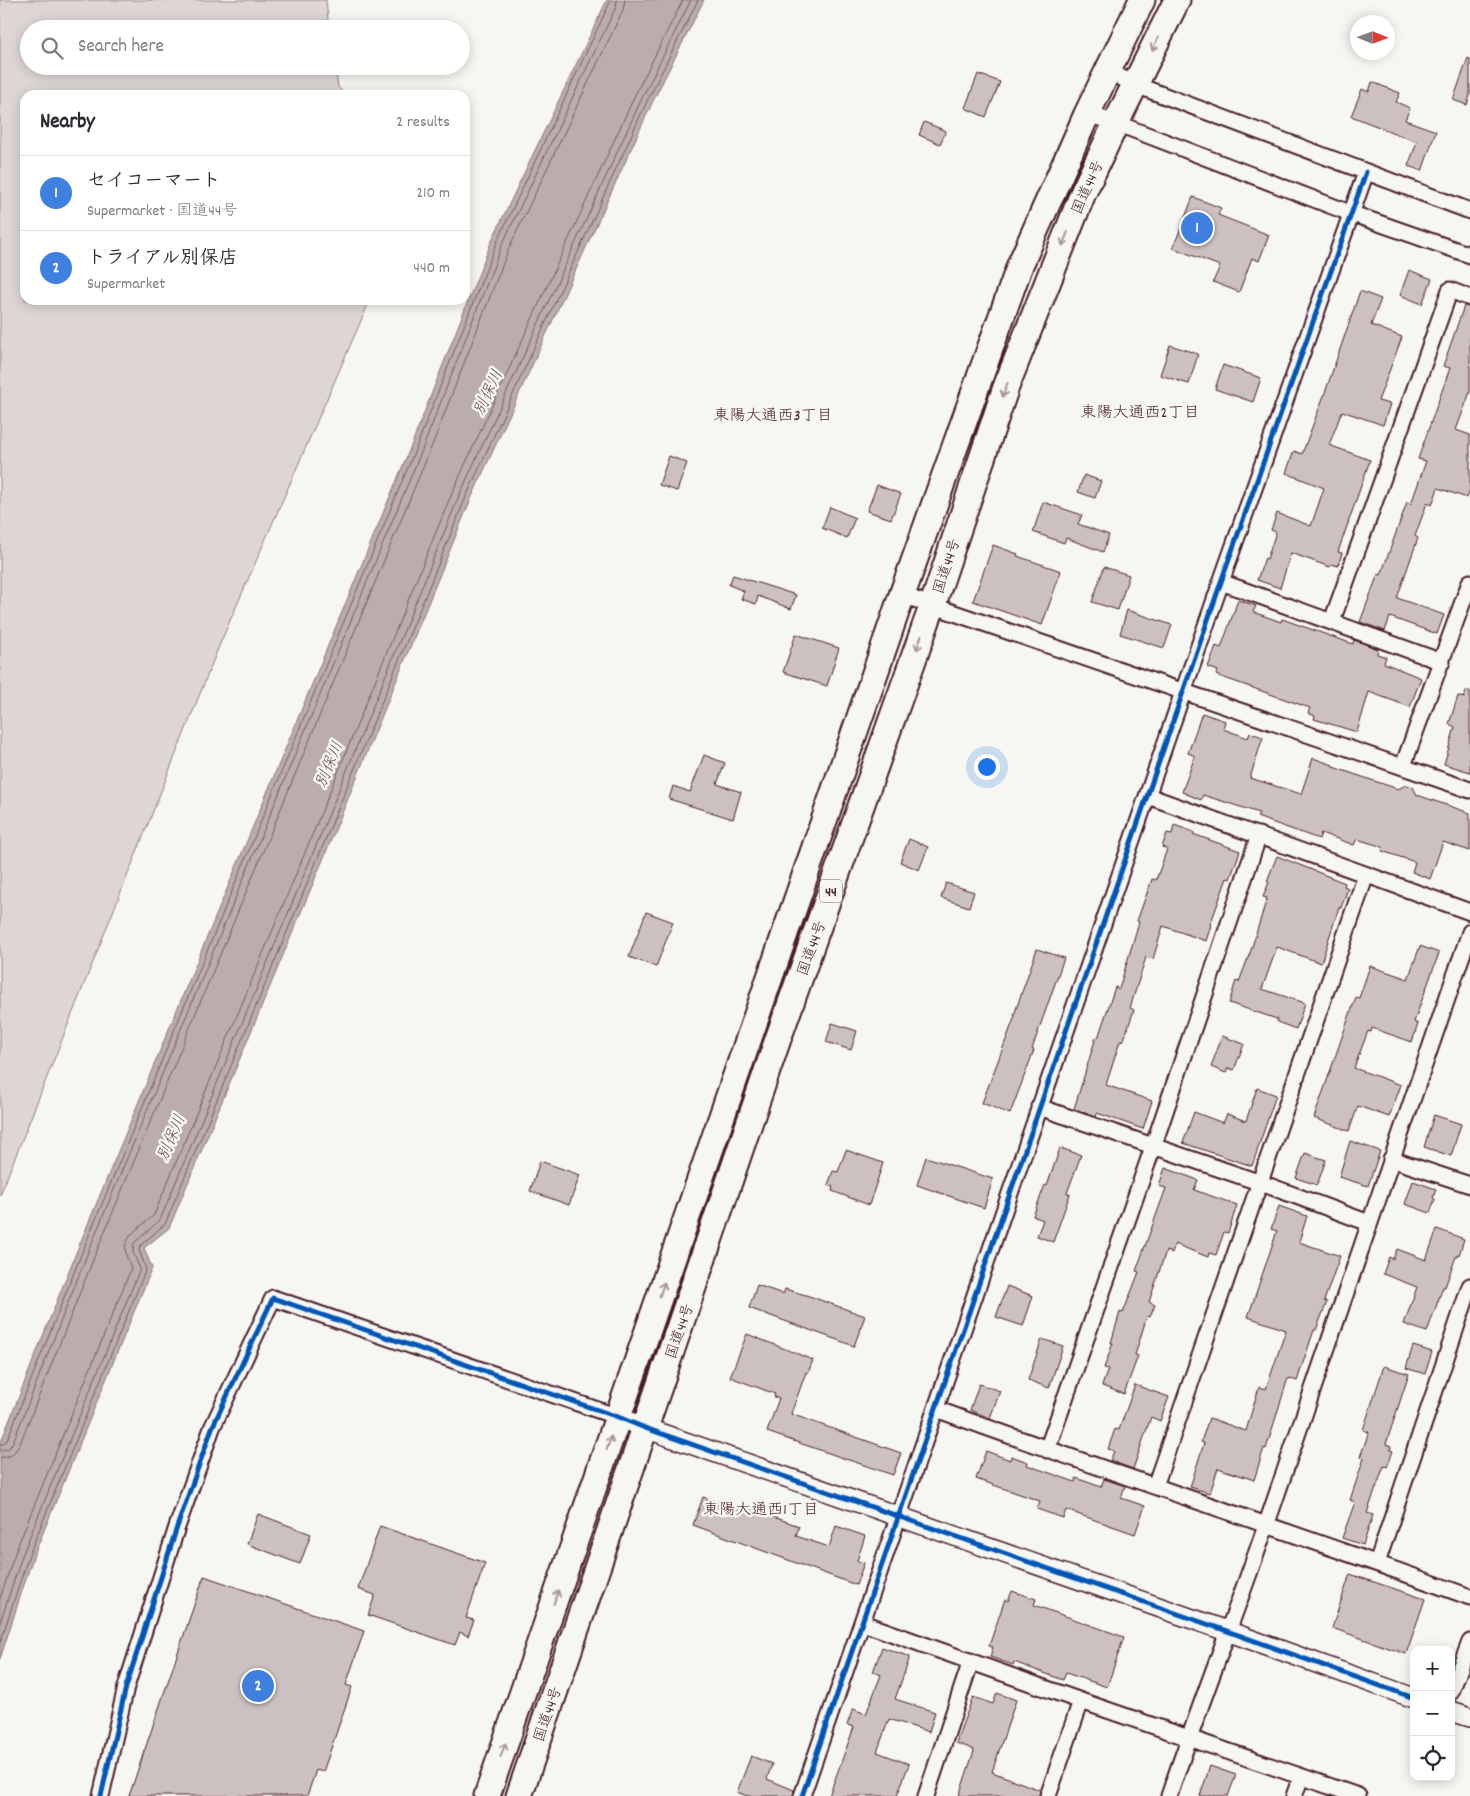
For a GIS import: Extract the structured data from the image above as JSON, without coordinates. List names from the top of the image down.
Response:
{
  "streets": {
    "highway": ["国道44号", "44"]
  },
  "districts": ["東陽大通西2丁目", "東陽大通西3丁目", "東陽大通西1丁目"],
  "water": ["別保川"],
  "north": "right",
  "page": {
    "search": "Search here",
    "heading": ["Nearby", "2 results"],
    "list": [
      {
        "mark": "1",
        "name": "セイコーマート",
        "note": "Supermarket · 国道44号",
        "value": "210 m"
      },
      {
        "mark": "2",
        "name": "トライアル別保店",
        "note": "Supermarket",
        "value": "440 m"
      }
    ],
    "pins": ["1", "2"],
    "map_buttons": ["+", "−"]
  }
}
